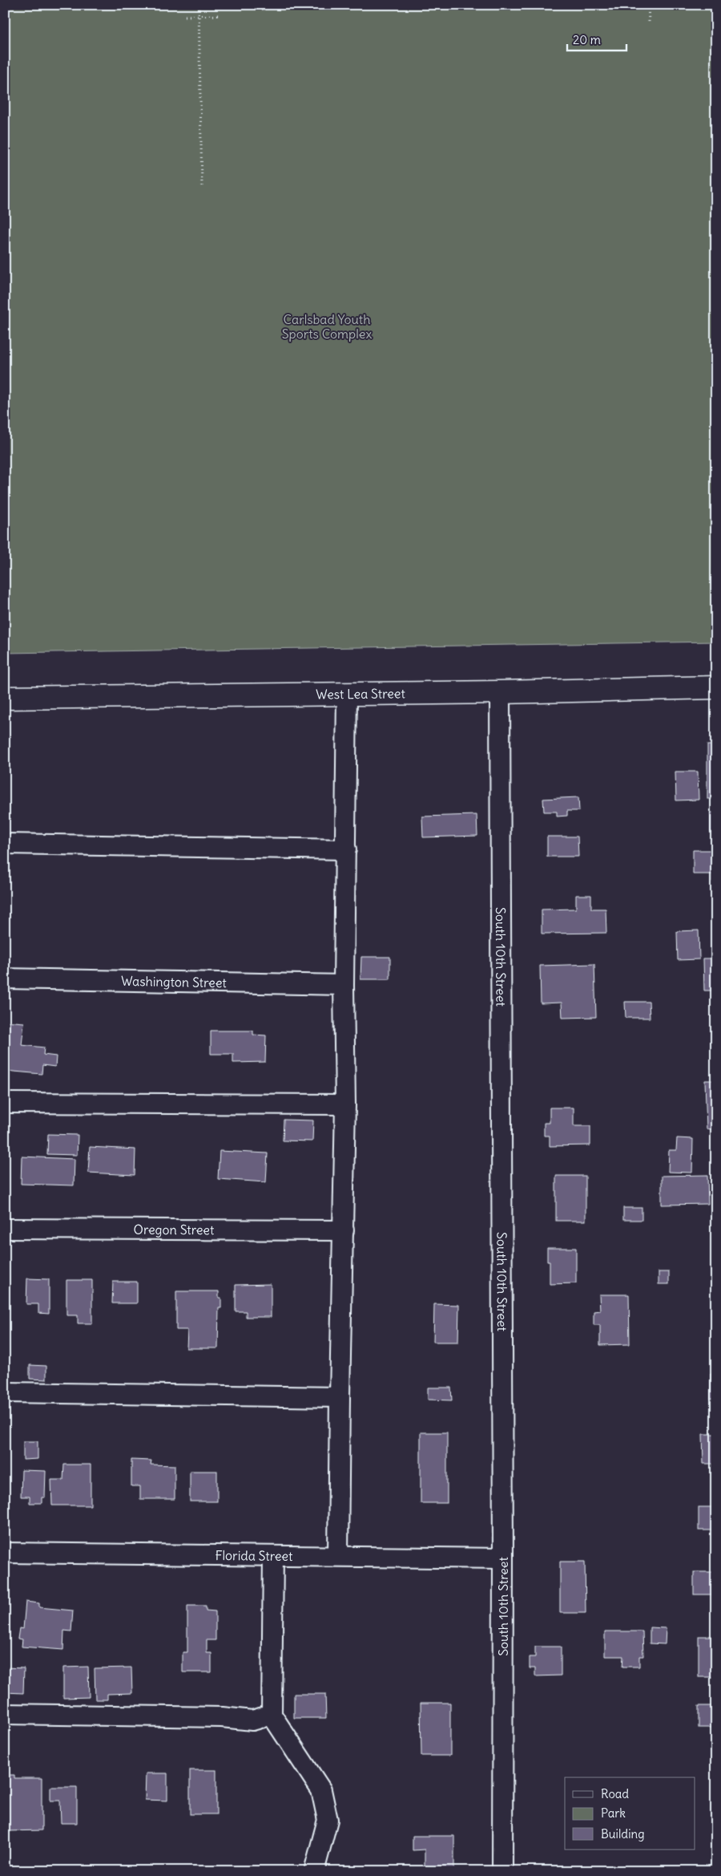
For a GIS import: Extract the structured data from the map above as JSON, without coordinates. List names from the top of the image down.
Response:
{
  "streets": {
    "main road": ["West Lea Street"],
    "street": [
      "South 10th Street",
      "Washington Street",
      "Oregon Street",
      "Florida Street"
    ]
  },
  "crossings": [
    ["West Lea Street", "South 10th Street"],
    ["South 10th Street", "Florida Street"]
  ],
  "parks": ["Carlsbad Youth Sports Complex"],
  "legend": ["Road", "Park", "Building"],
  "scale_bar": "20 m"
}
